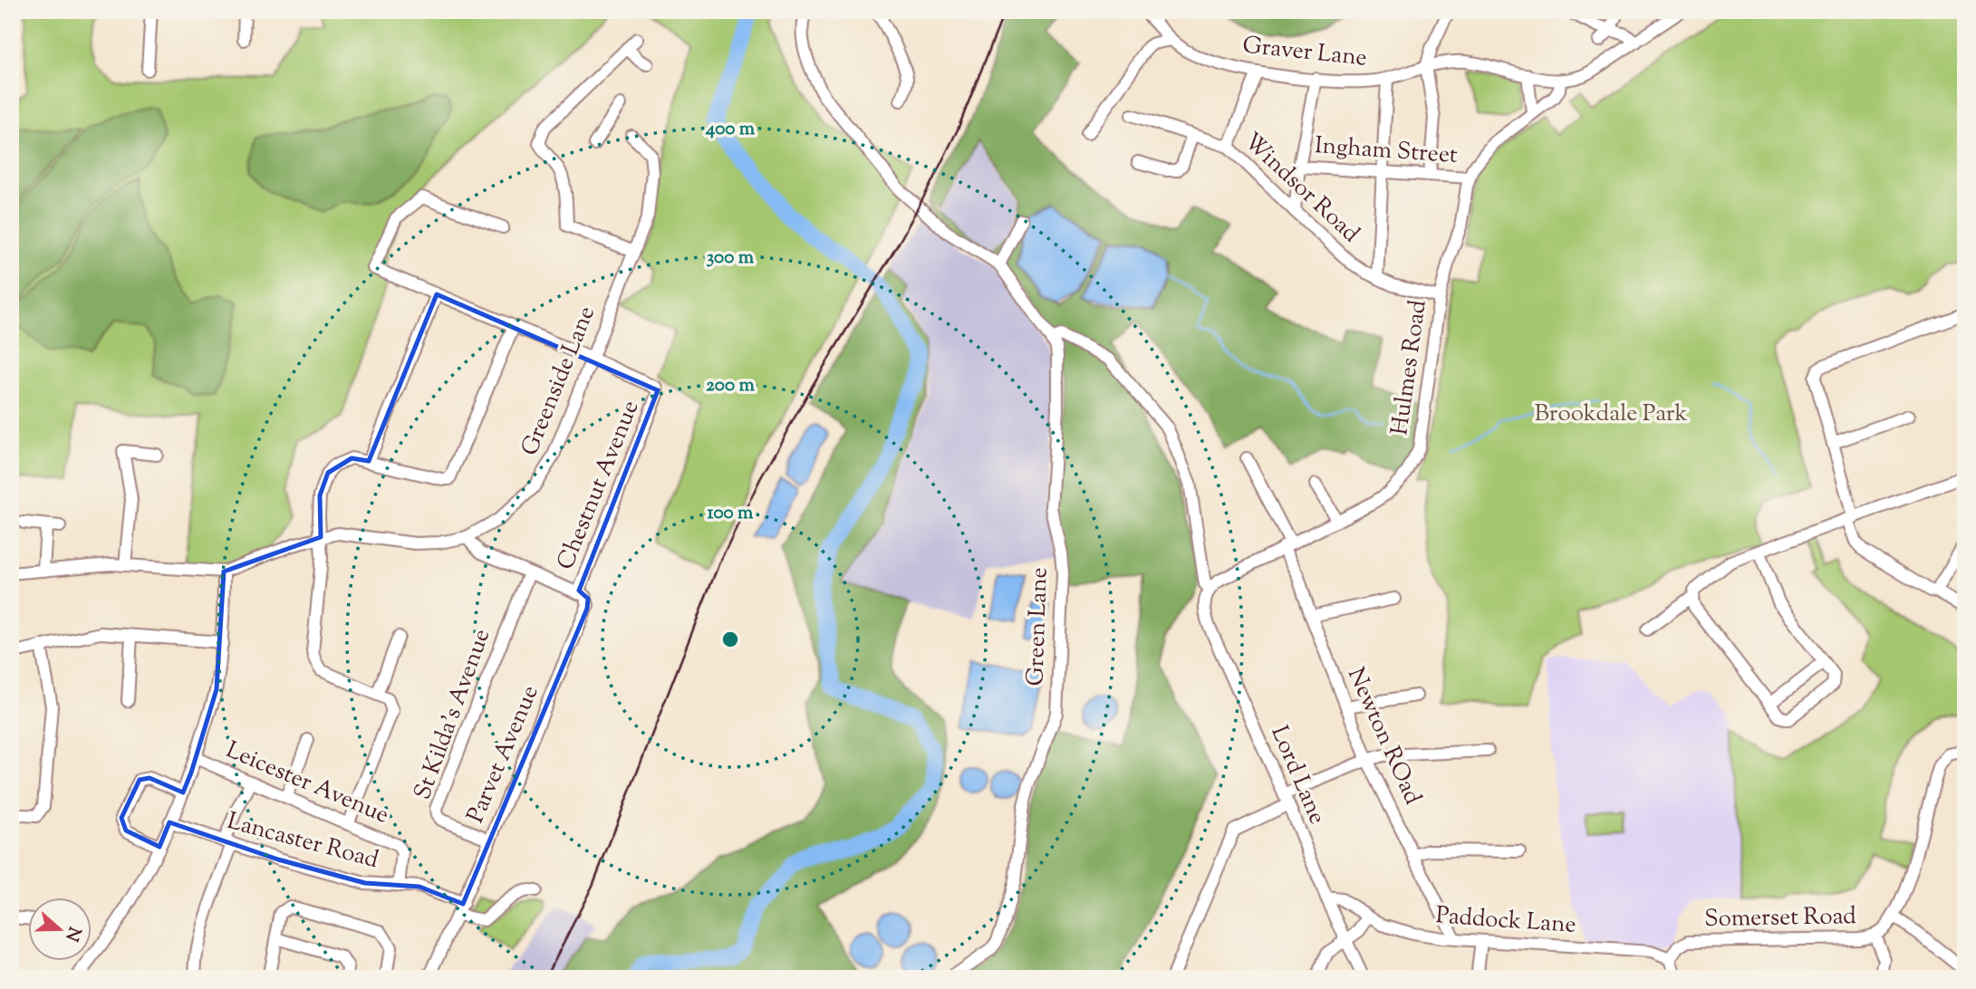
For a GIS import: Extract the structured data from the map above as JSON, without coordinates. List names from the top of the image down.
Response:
{
  "streets": {
    "street": [
      "Graver Lane",
      "Ingham Street",
      "Windsor Road",
      "Hulmes Road",
      "Greenside Lane",
      "Chestnut Avenue",
      "Green Lane",
      "St Kilda's Avenue",
      "Newton ROad",
      "Parvet Avenue",
      "Lord Lane",
      "Leicester Avenue",
      "Lancaster Road",
      "Somerset Road",
      "Paddock Lane"
    ]
  },
  "crossings": [
    ["Graver Lane", "Hulmes Road"],
    ["Ingham Street", "Hulmes Road"],
    ["Windsor Road", "Hulmes Road"],
    ["Hulmes Road", "Newton ROad"],
    ["Hulmes Road", "Lord Lane"],
    ["Greenside Lane", "Chestnut Avenue"],
    ["Chestnut Avenue", "Parvet Avenue"],
    ["St Kilda's Avenue", "Parvet Avenue"],
    ["Newton ROad", "Paddock Lane"],
    ["Parvet Avenue", "Lancaster Road"],
    ["Lord Lane", "Paddock Lane"],
    ["Leicester Avenue", "Lancaster Road"],
    ["Somerset Road", "Paddock Lane"]
  ],
  "parks": ["Brookdale Park"],
  "north": "right",
  "rings": [
    "400 m",
    "300 m",
    "200 m",
    "100 m"
  ]
}
